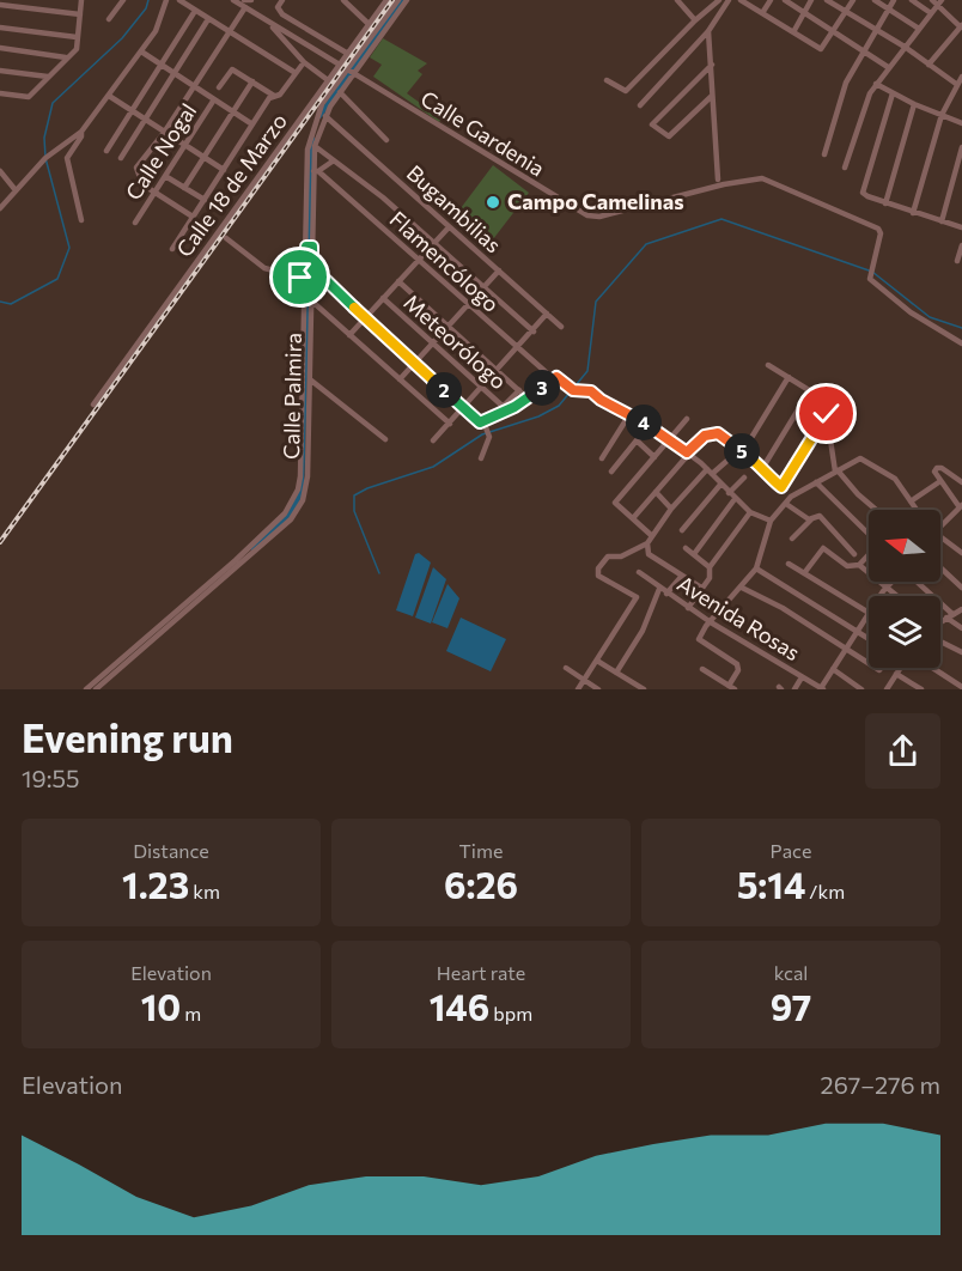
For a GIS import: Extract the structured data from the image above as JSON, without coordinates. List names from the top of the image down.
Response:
{
  "streets": {
    "street": [
      "Calle Gardenia",
      "Calle Nogal",
      "Calle 18 de Marzo",
      "Bugambilias",
      "Flamencólogo",
      "Meteorólogo",
      "Calle Palmira",
      "Avenida Rosas"
    ]
  },
  "crossings": [
    ["Calle Gardenia", "Calle 18 de Marzo"],
    ["Calle Gardenia", "Calle Palmira"],
    ["Bugambilias", "Calle Palmira"],
    ["Flamencólogo", "Calle Palmira"]
  ],
  "places": ["Campo Camelinas"],
  "north": "left",
  "page": {
    "pins": [
      "3",
      "2",
      "4",
      "5"
    ],
    "heading": ["Evening run", "19:55"],
    "stats": [
      ["Distance", "1.23 km"],
      ["Time", "6:26"],
      ["Pace", "5:14 /km"],
      ["Elevation", "10 m"],
      ["Heart rate", "146 bpm"],
      ["kcal", "97"]
    ],
    "chart": ["Elevation", "267–276 m"]
  }
}
